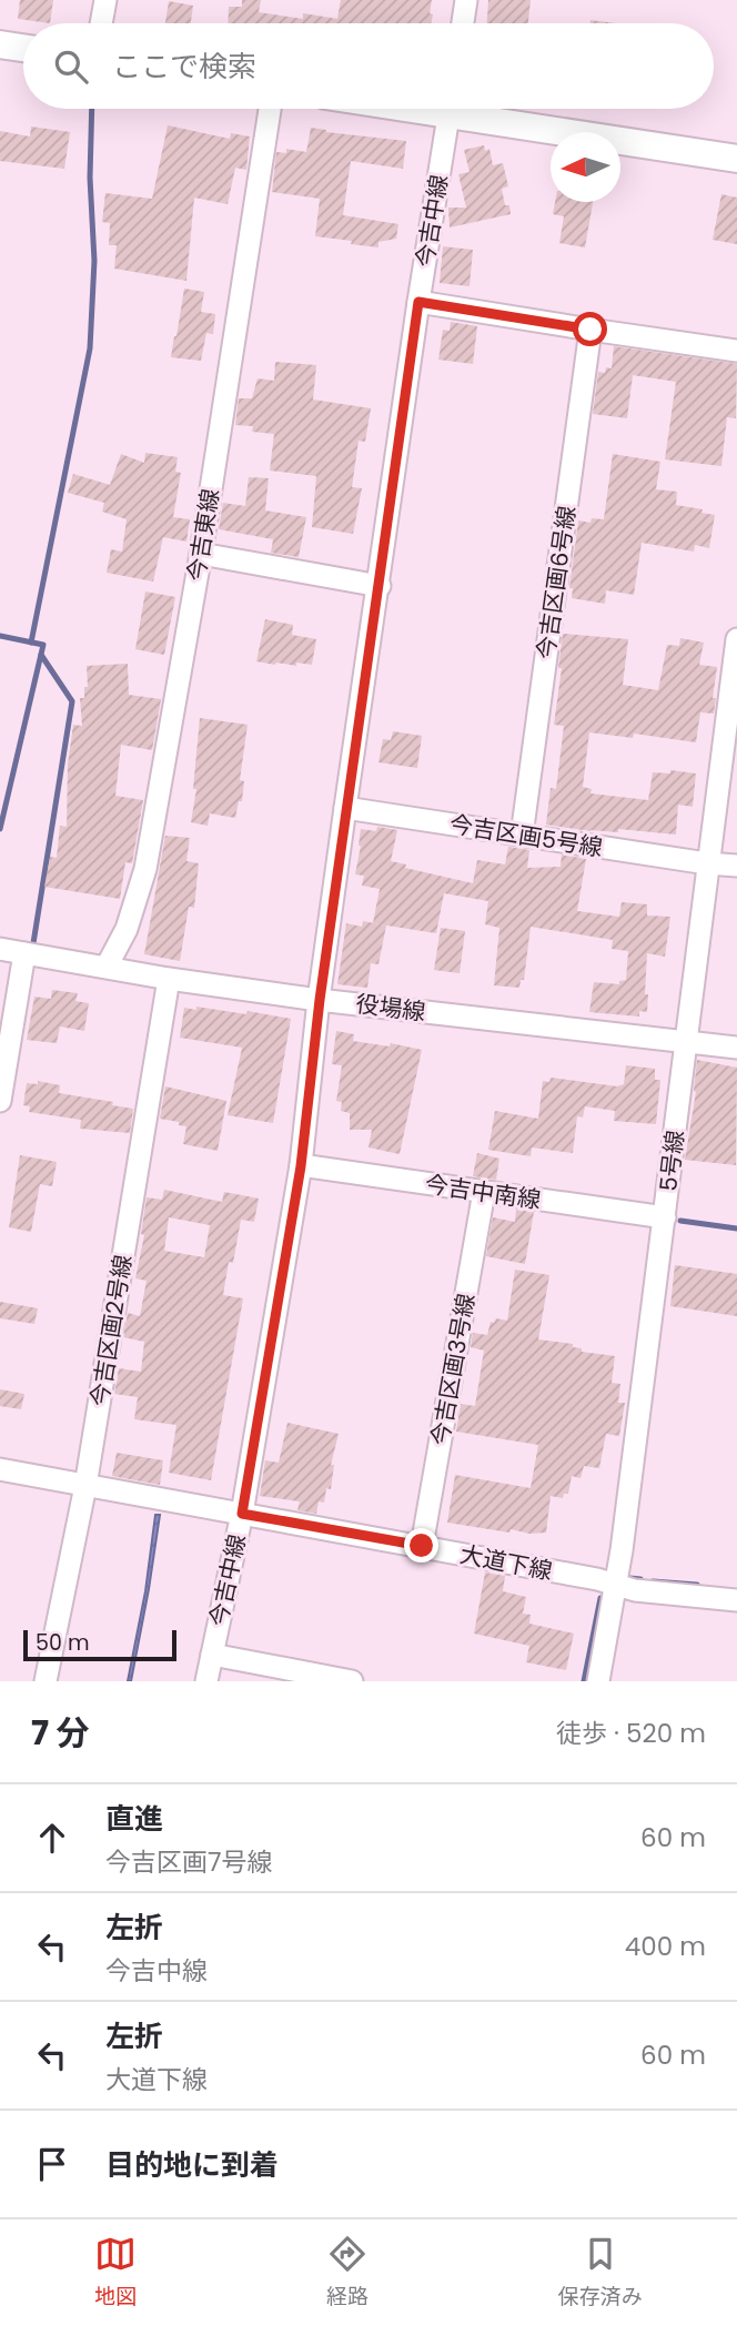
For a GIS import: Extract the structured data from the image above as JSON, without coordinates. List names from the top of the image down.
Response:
{
  "streets": {
    "street": [
      "今吉中線",
      "今吉東線",
      "今吉区画6号線",
      "今吉区画5号線",
      "役場線",
      "5号線",
      "今吉中南線",
      "今吉区画2号線",
      "今吉区画3号線",
      "大道下線"
    ]
  },
  "crossings": [
    ["今吉中線", "今吉区画5号線"],
    ["今吉中線", "役場線"],
    ["今吉中線", "今吉中南線"],
    ["今吉中線", "大道下線"],
    ["今吉東線", "役場線"],
    ["今吉区画6号線", "今吉区画5号線"],
    ["今吉区画5号線", "5号線"],
    ["役場線", "5号線"],
    ["役場線", "今吉区画2号線"],
    ["5号線", "今吉中南線"],
    ["5号線", "大道下線"],
    ["今吉中南線", "今吉区画3号線"],
    ["今吉区画2号線", "大道下線"],
    ["今吉区画3号線", "大道下線"]
  ],
  "scale_bar": "50 m",
  "north": "left",
  "page": {
    "search": "ここで検索",
    "scale": "50 m",
    "heading": ["7 分", "徒歩 · 520 m"],
    "list": [
      ["直進", "今吉区画7号線", "60 m"],
      ["左折", "今吉中線", "400 m"],
      ["左折", "大道下線", "60 m"],
      "目的地に到着"
    ],
    "nav": ["地図", "経路", "保存済み"]
  }
}
